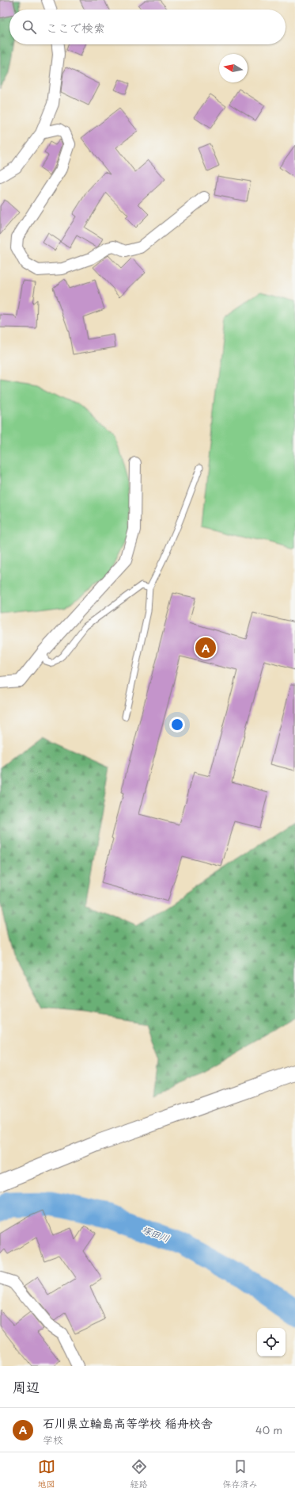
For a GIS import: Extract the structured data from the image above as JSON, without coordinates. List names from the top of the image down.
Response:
{
  "water": ["塚田川"],
  "north": "left",
  "page": {
    "search": "ここで検索",
    "pins": "A",
    "heading": "周辺",
    "list": [
      {
        "mark": "A",
        "name": "石川県立輪島高等学校 稲舟校舎",
        "note": "学校",
        "value": "40 m"
      }
    ],
    "nav": ["地図", "経路", "保存済み"]
  }
}
